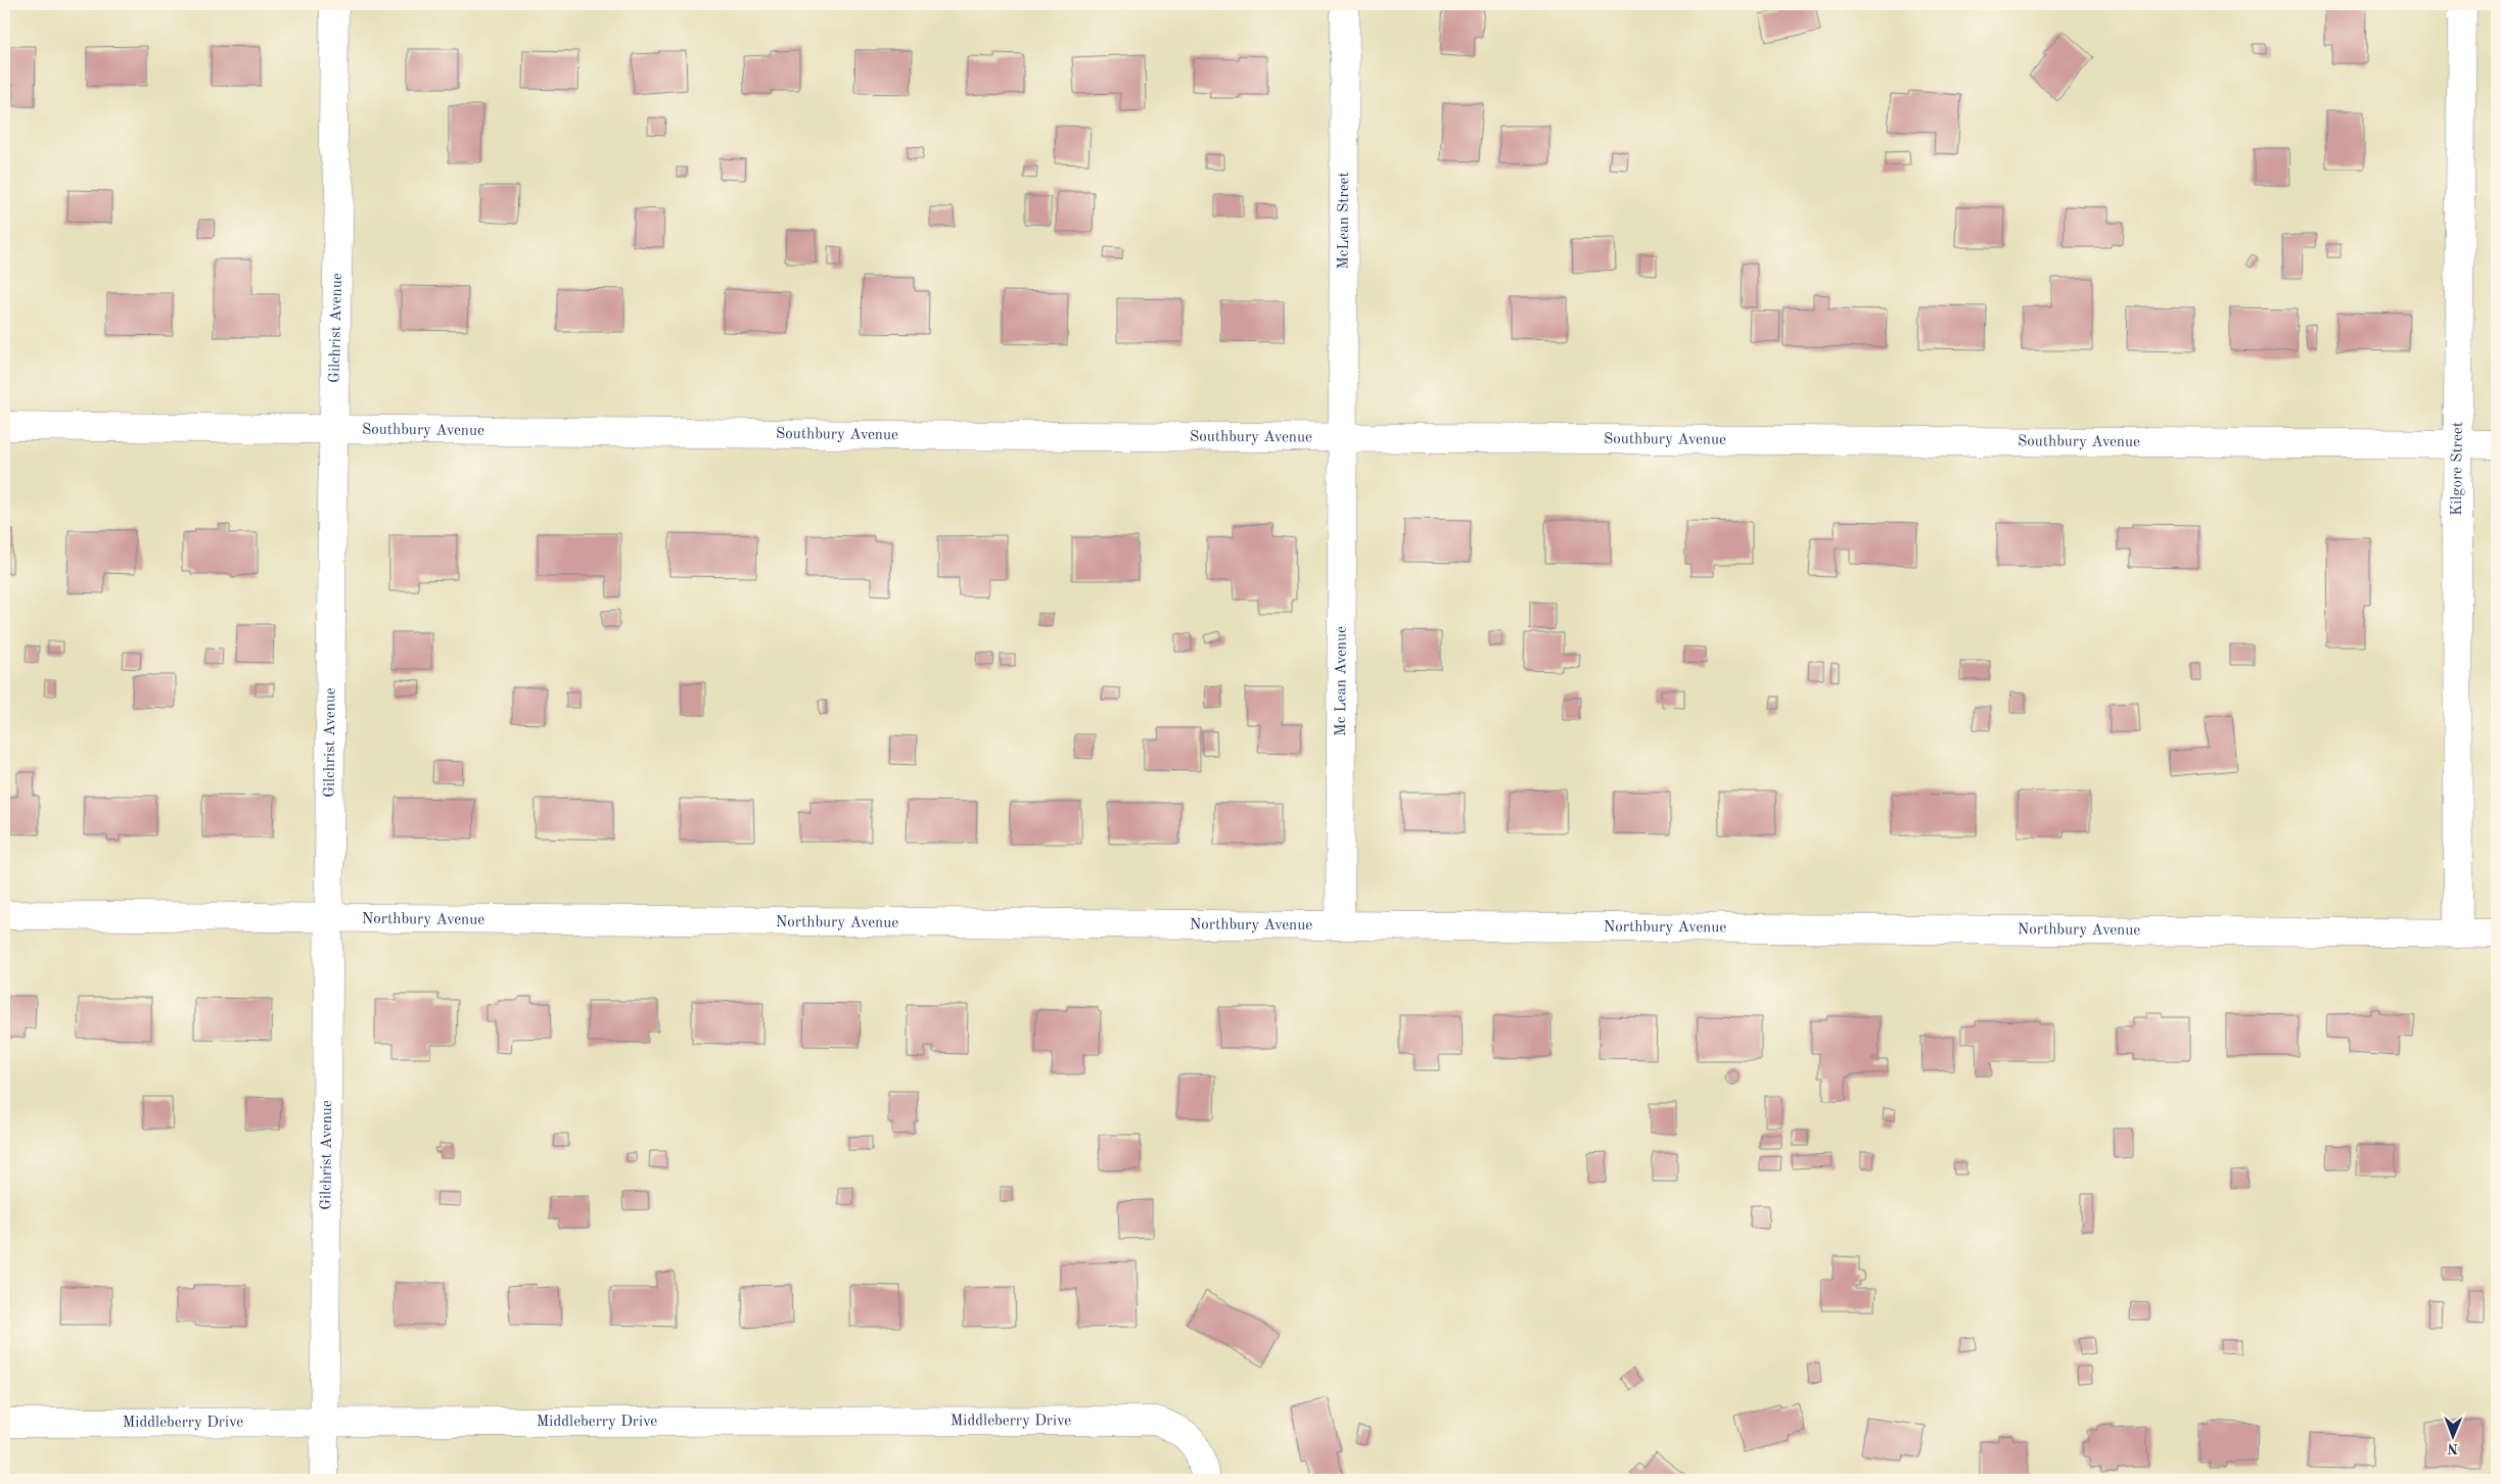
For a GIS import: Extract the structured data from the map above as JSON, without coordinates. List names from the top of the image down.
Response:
{
  "streets": {
    "street": [
      "McLean Street",
      "Gilchrist Avenue",
      "Southbury Avenue",
      "Kilgore Street",
      "Mc Lean Avenue",
      "Northbury Avenue",
      "Middleberry Drive"
    ]
  },
  "crossings": [
    ["McLean Street", "Southbury Avenue"],
    ["McLean Street", "Mc Lean Avenue"],
    ["Gilchrist Avenue", "Southbury Avenue"],
    ["Gilchrist Avenue", "Northbury Avenue"],
    ["Gilchrist Avenue", "Middleberry Drive"],
    ["Southbury Avenue", "Kilgore Street"],
    ["Southbury Avenue", "Mc Lean Avenue"],
    ["Kilgore Street", "Northbury Avenue"],
    ["Mc Lean Avenue", "Northbury Avenue"]
  ],
  "north": "bottom"
}
